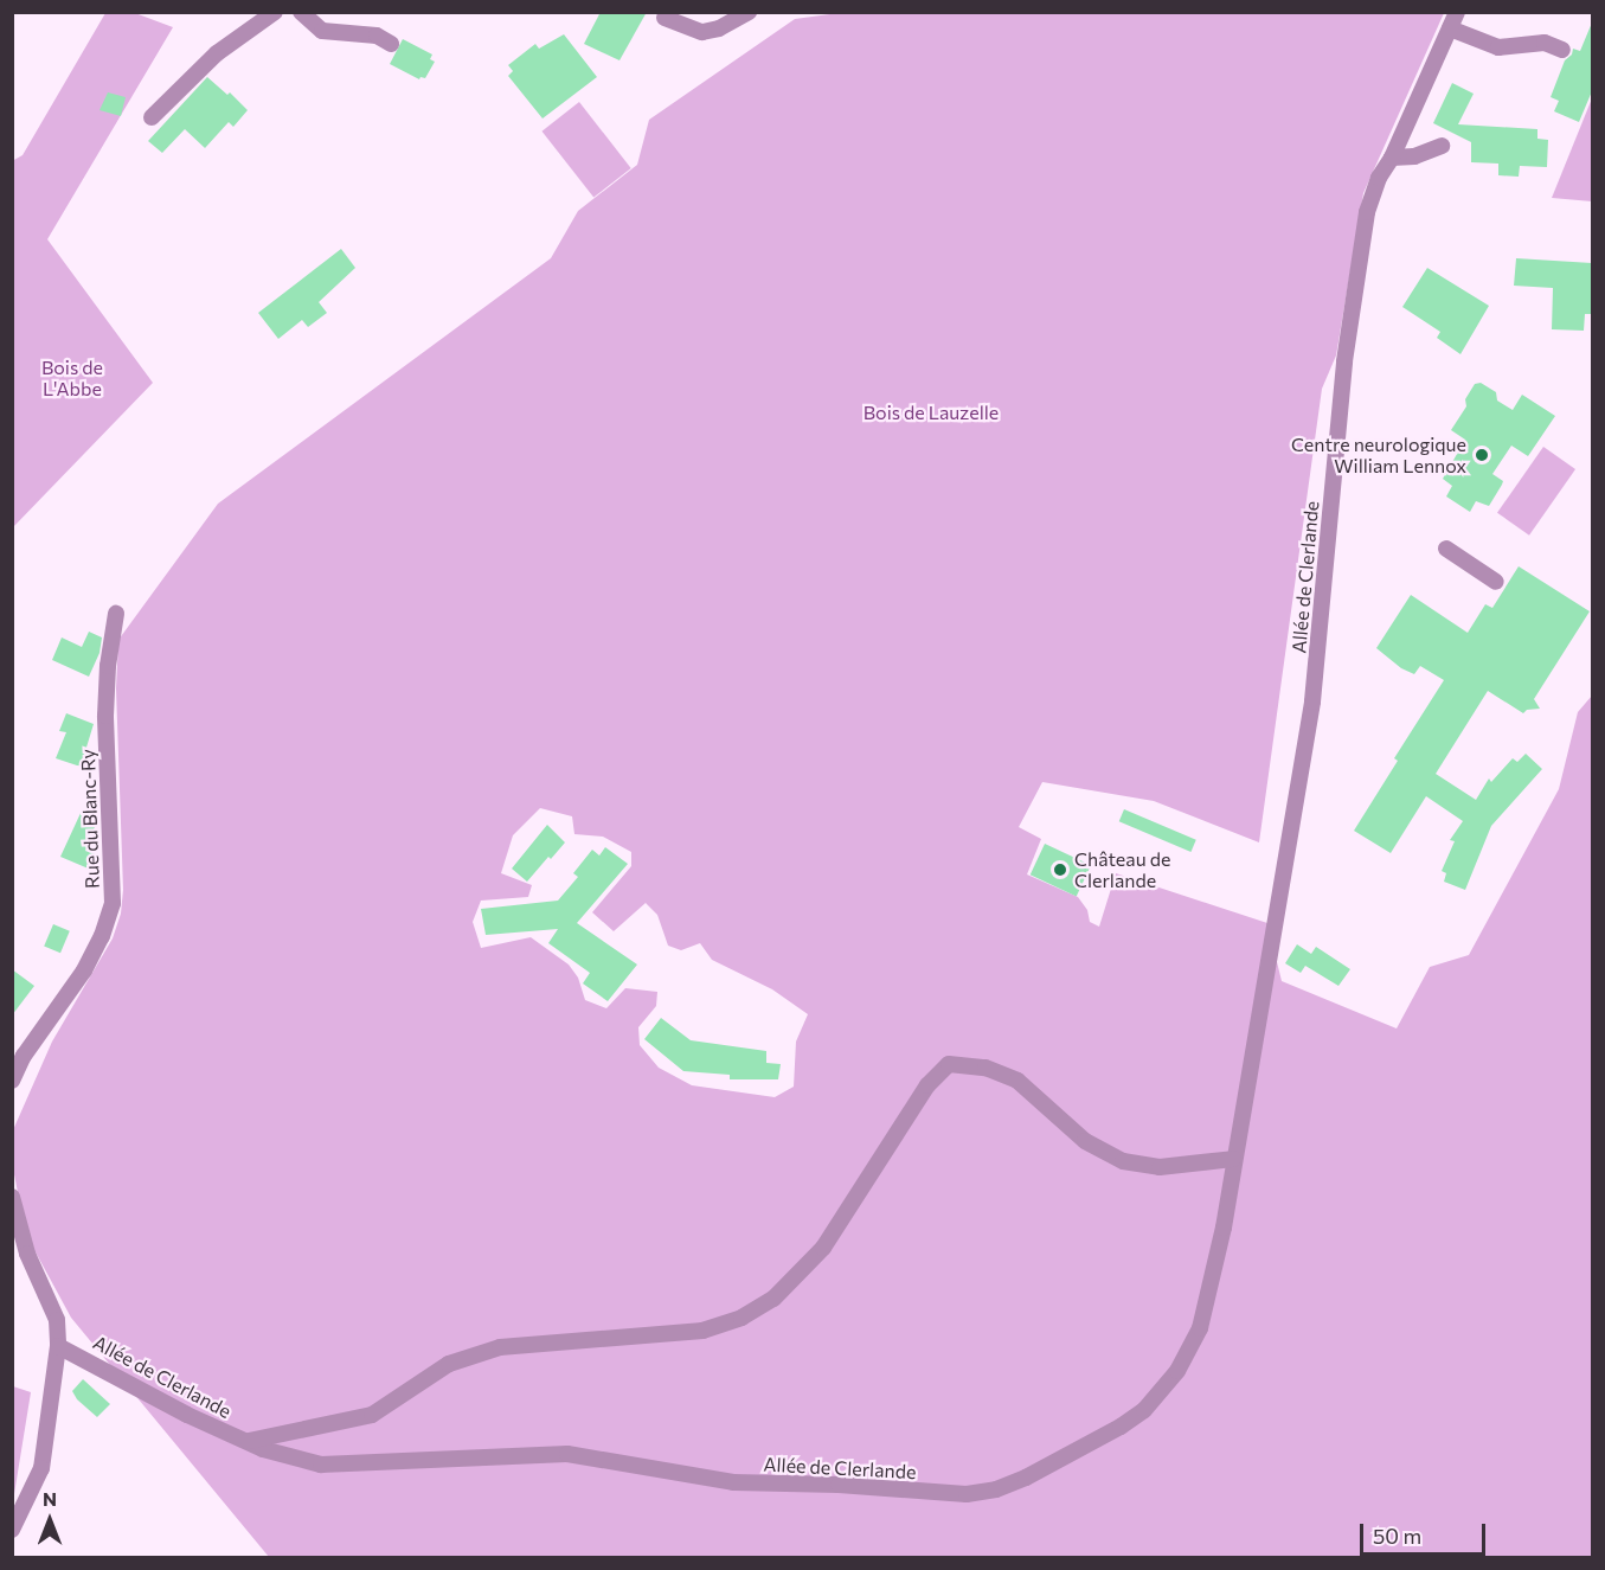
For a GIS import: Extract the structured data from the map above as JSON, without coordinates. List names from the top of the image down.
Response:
{
  "streets": {
    "street": ["Allée de Clerlande", "Rue du Blanc-Ry"]
  },
  "parks": ["Bois de L'Abbe", "Bois de Lauzelle"],
  "places": ["Centre neurologique William Lennox", "Château de Clerlande"],
  "scale_bar": "50 m",
  "north": "top"
}
